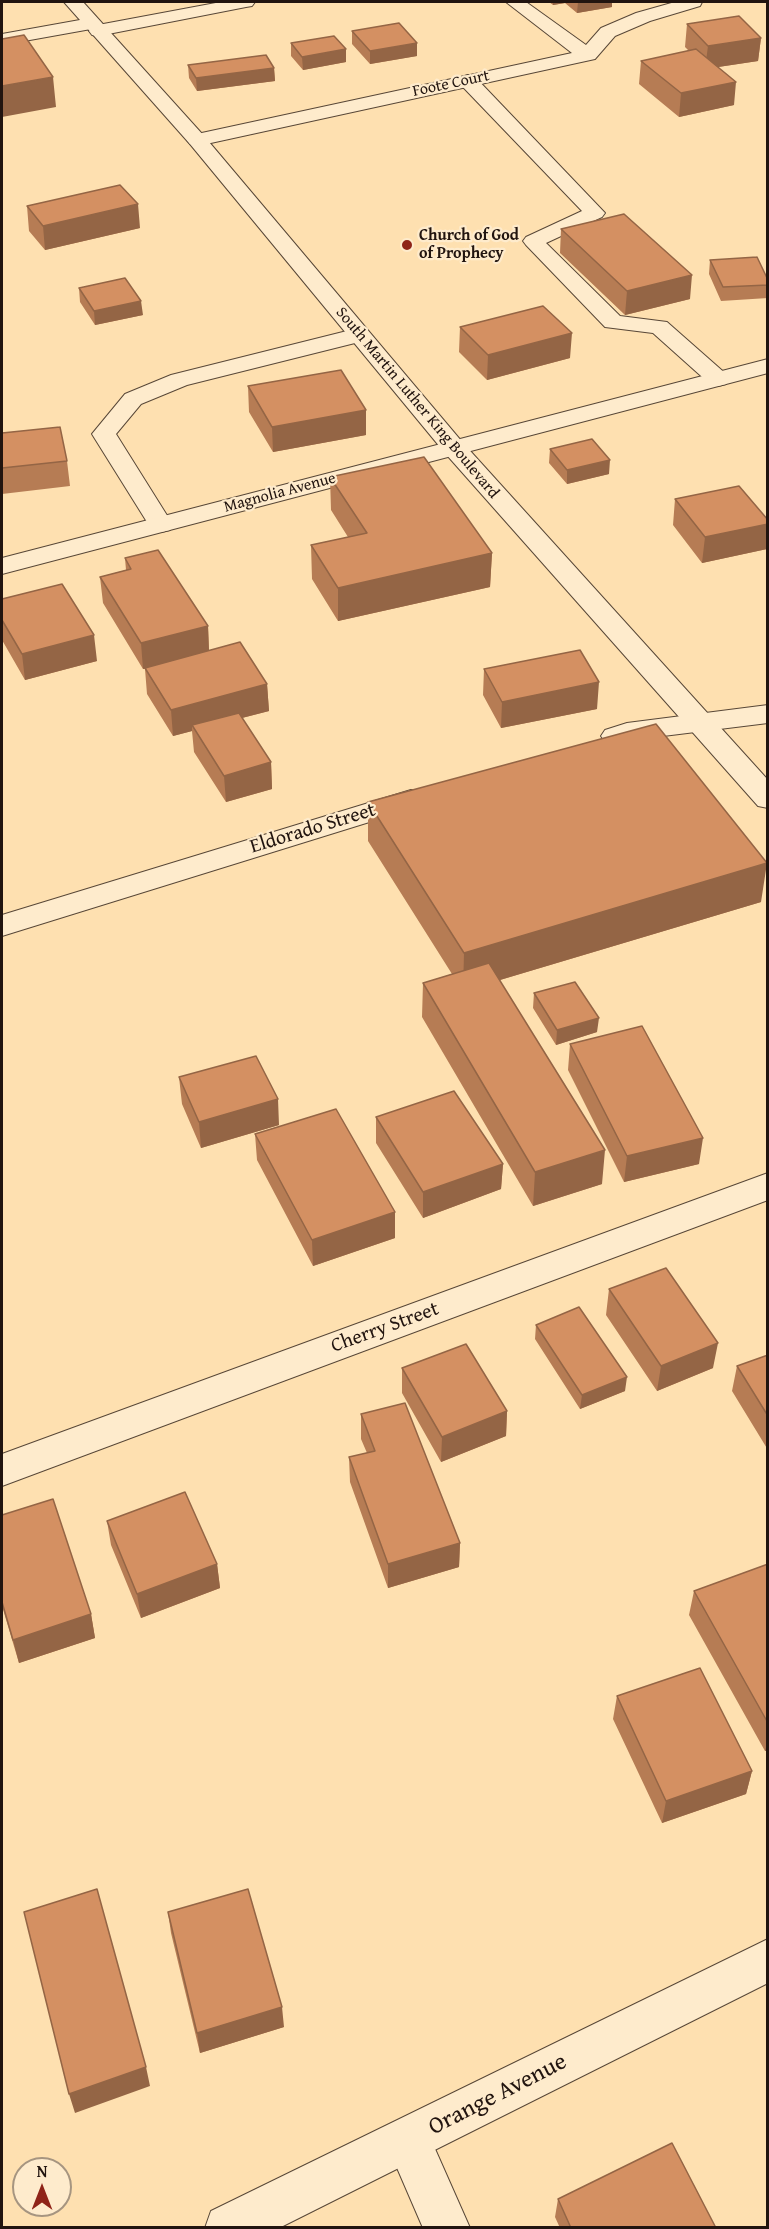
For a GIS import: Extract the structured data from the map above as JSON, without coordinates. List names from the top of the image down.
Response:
{
  "streets": {
    "street": [
      "Foote Court",
      "South Martin Luther King Boulevard",
      "Magnolia Avenue",
      "Eldorado Street",
      "Cherry Street",
      "Orange Avenue"
    ]
  },
  "crossings": [
    ["Foote Court", "South Martin Luther King Boulevard"],
    ["South Martin Luther King Boulevard", "Magnolia Avenue"]
  ],
  "places": ["Church of God of Prophecy"],
  "north": "top"
}
